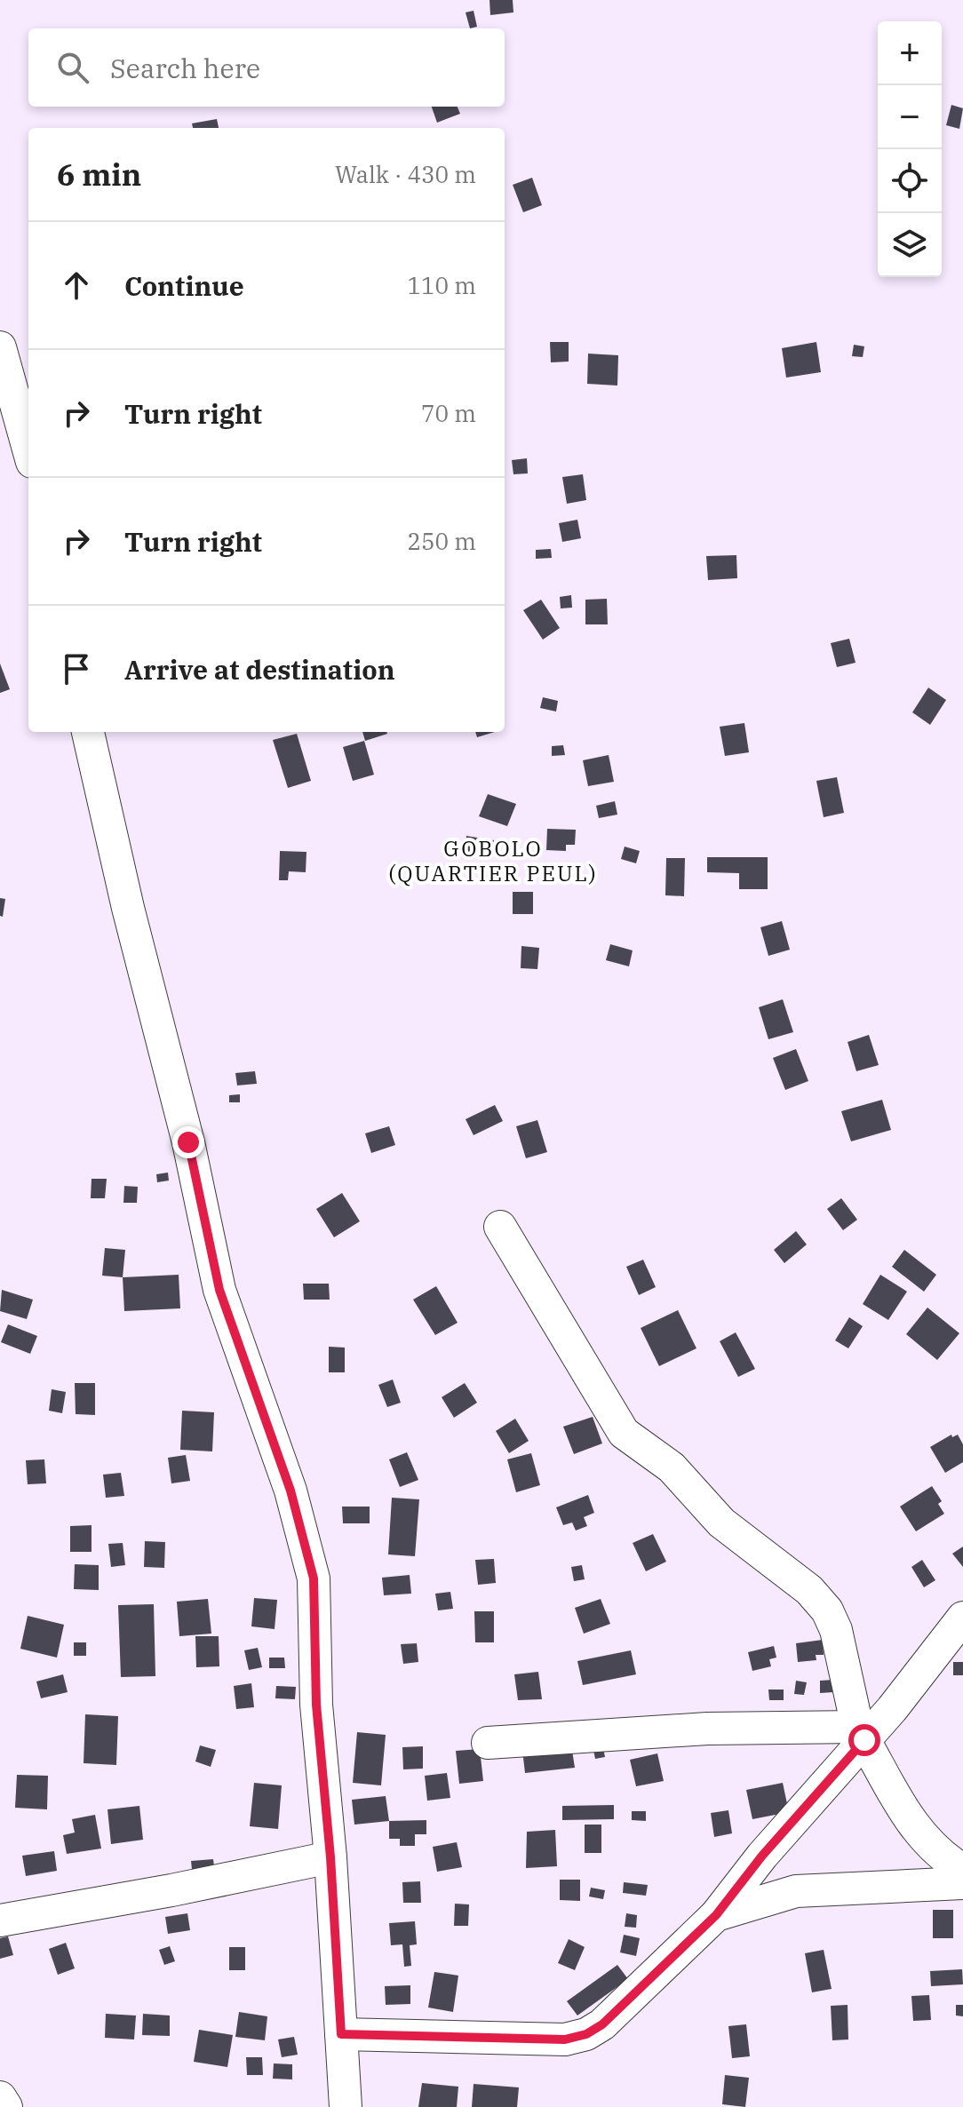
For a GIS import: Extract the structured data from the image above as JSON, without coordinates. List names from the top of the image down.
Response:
{
  "districts": ["GOBOLO (QUARTIER PEUL)"],
  "page": {
    "map_buttons": ["+", "−"],
    "search": "Search here",
    "heading": ["6 min", "Walk · 430 m"],
    "list": [
      ["Continue", "110 m"],
      ["Turn right", "70 m"],
      ["Turn right", "250 m"],
      "Arrive at destination"
    ]
  }
}
